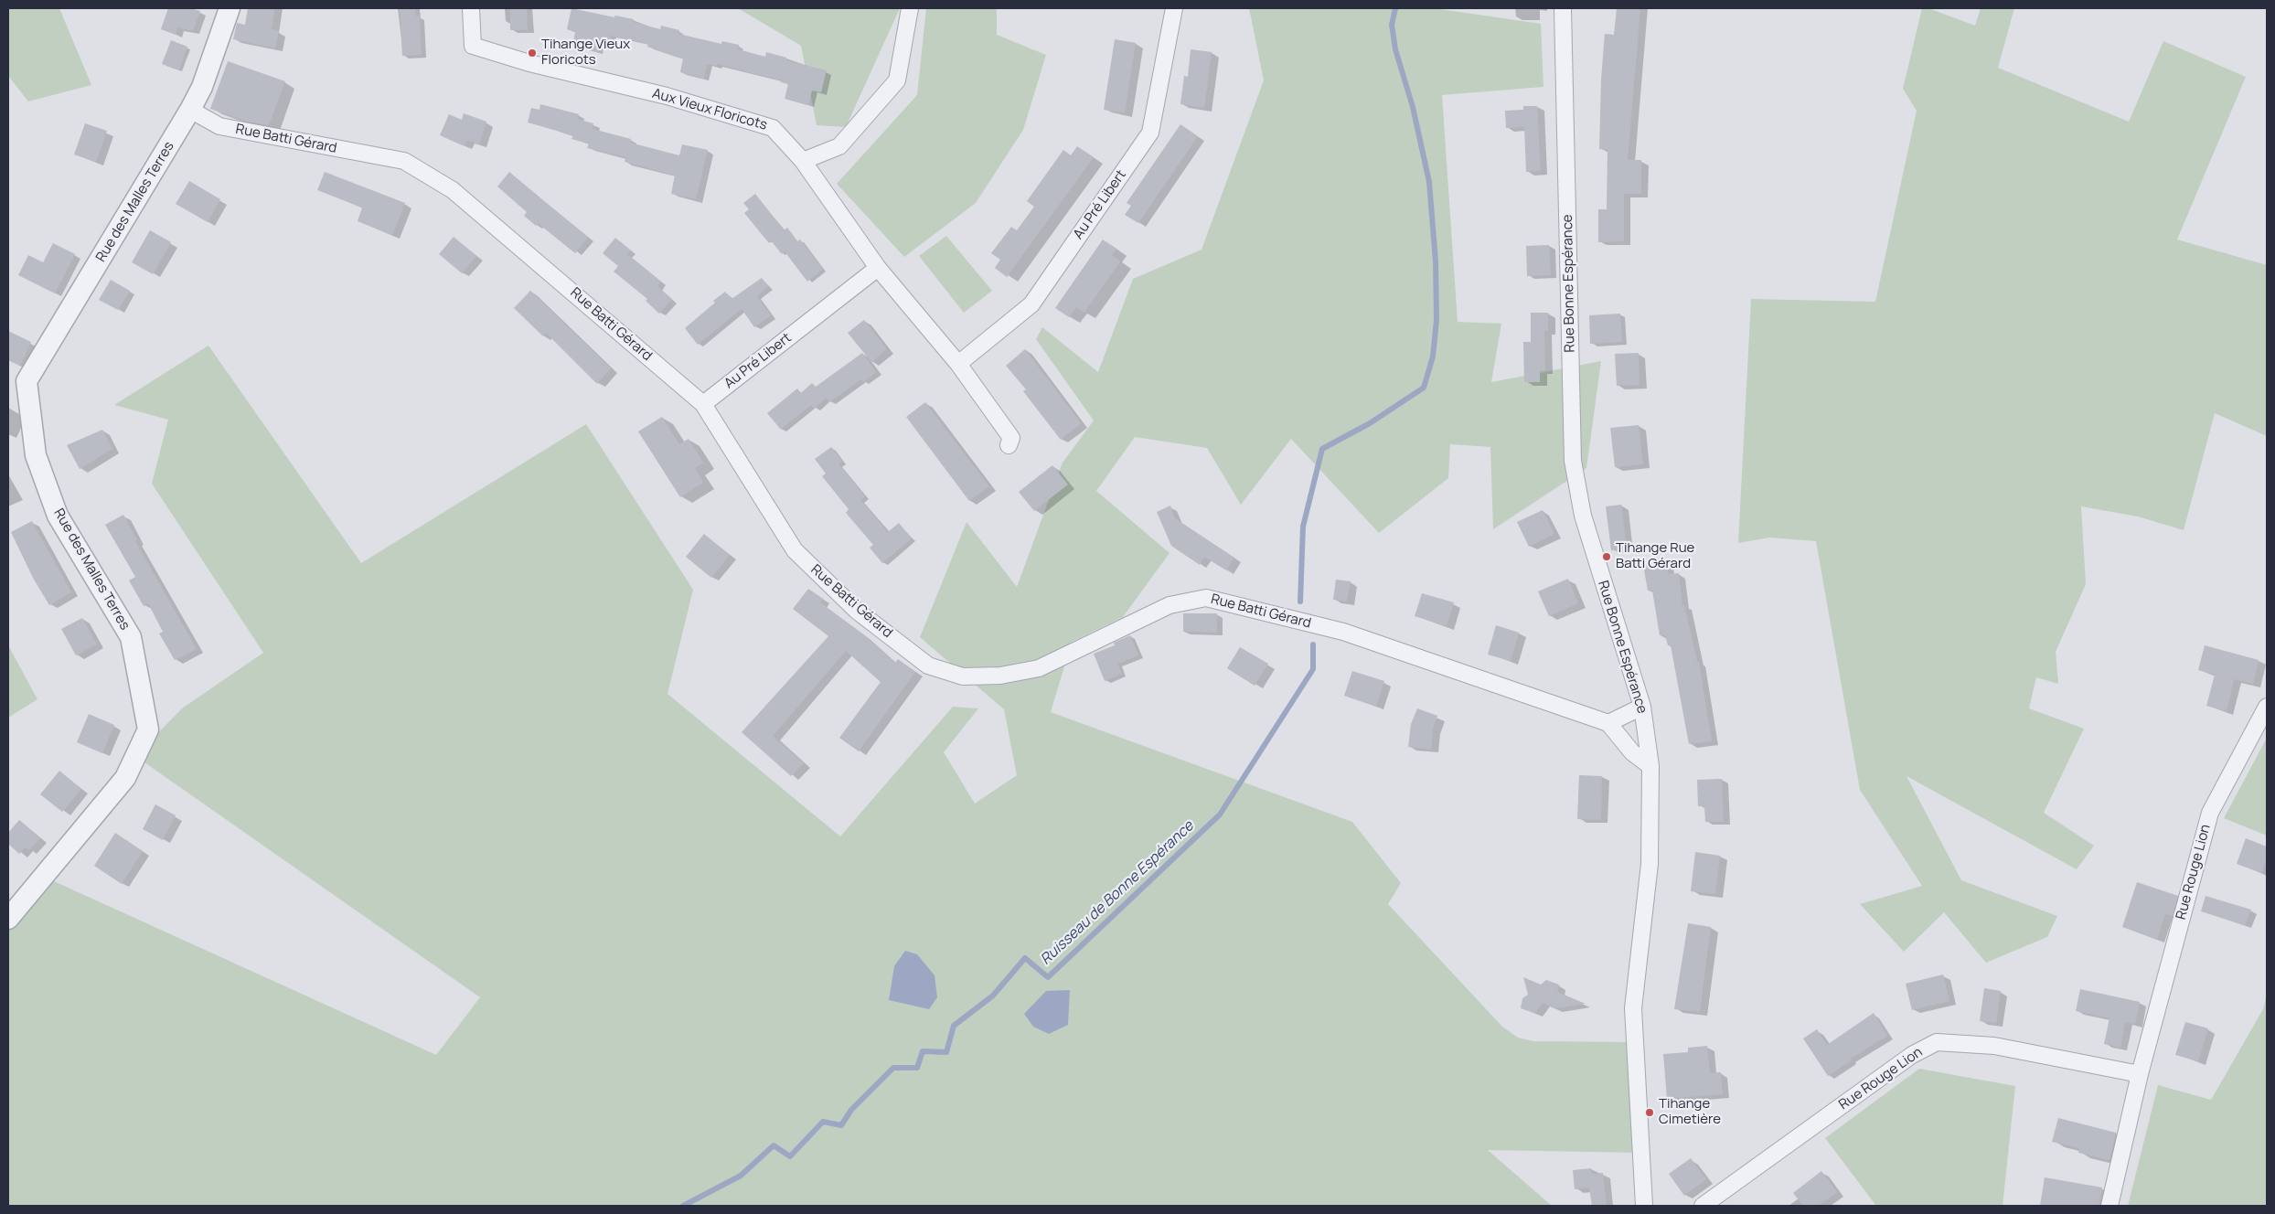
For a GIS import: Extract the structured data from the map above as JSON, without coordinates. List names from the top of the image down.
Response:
{
  "streets": {
    "street": [
      "Aux Vieux Floricots",
      "Rue Batti Gérard",
      "Rue des Malles Terres",
      "Au Pré Libert",
      "Rue Bonne Espérance",
      "Rue Rouge Lion"
    ]
  },
  "crossings": [
    ["Rue Batti Gérard", "Rue des Malles Terres"],
    ["Rue Batti Gérard", "Au Pré Libert"]
  ],
  "water": ["Ruisseau de Bonne Espérance"],
  "places": ["Tihange Vieux Floricots", "Tihange Rue Batti Gérard", "Tihange Cimetière"]
}
